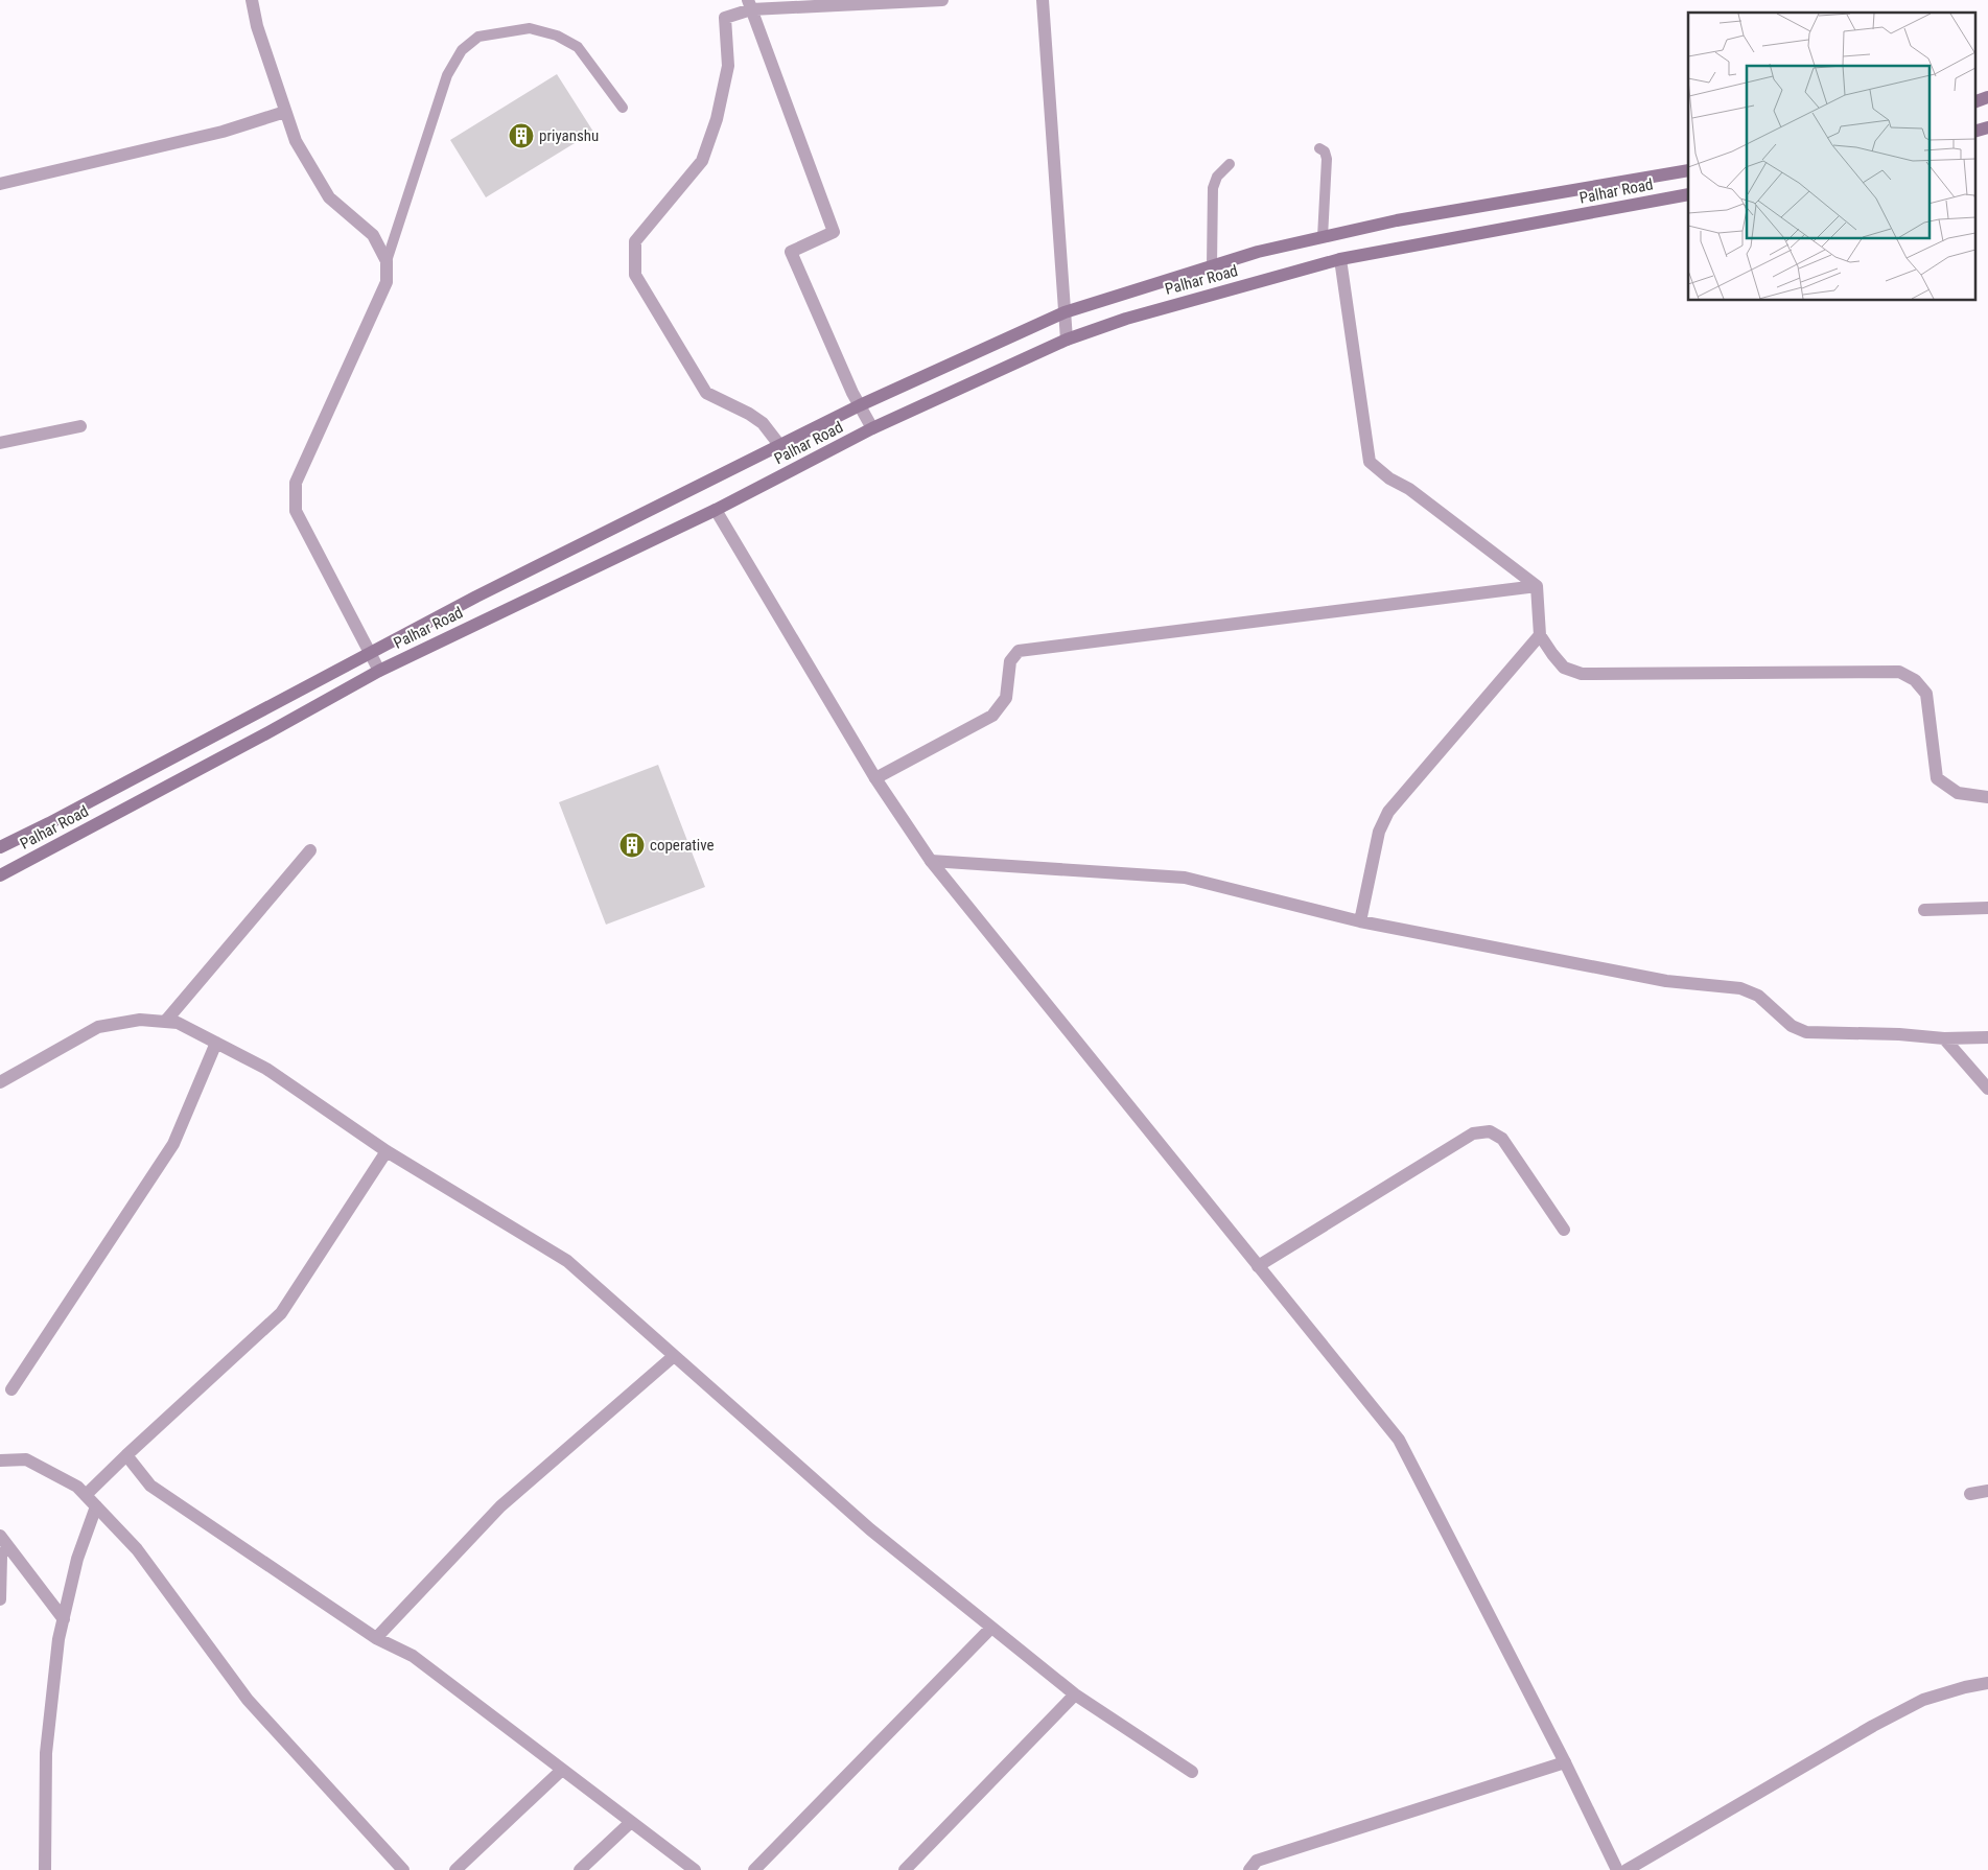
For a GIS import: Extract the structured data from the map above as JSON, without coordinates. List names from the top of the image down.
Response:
{
  "streets": {
    "main road": ["Palhar Road"]
  },
  "places": {
    "building": ["priyanshu", "coperative"]
  }
}
